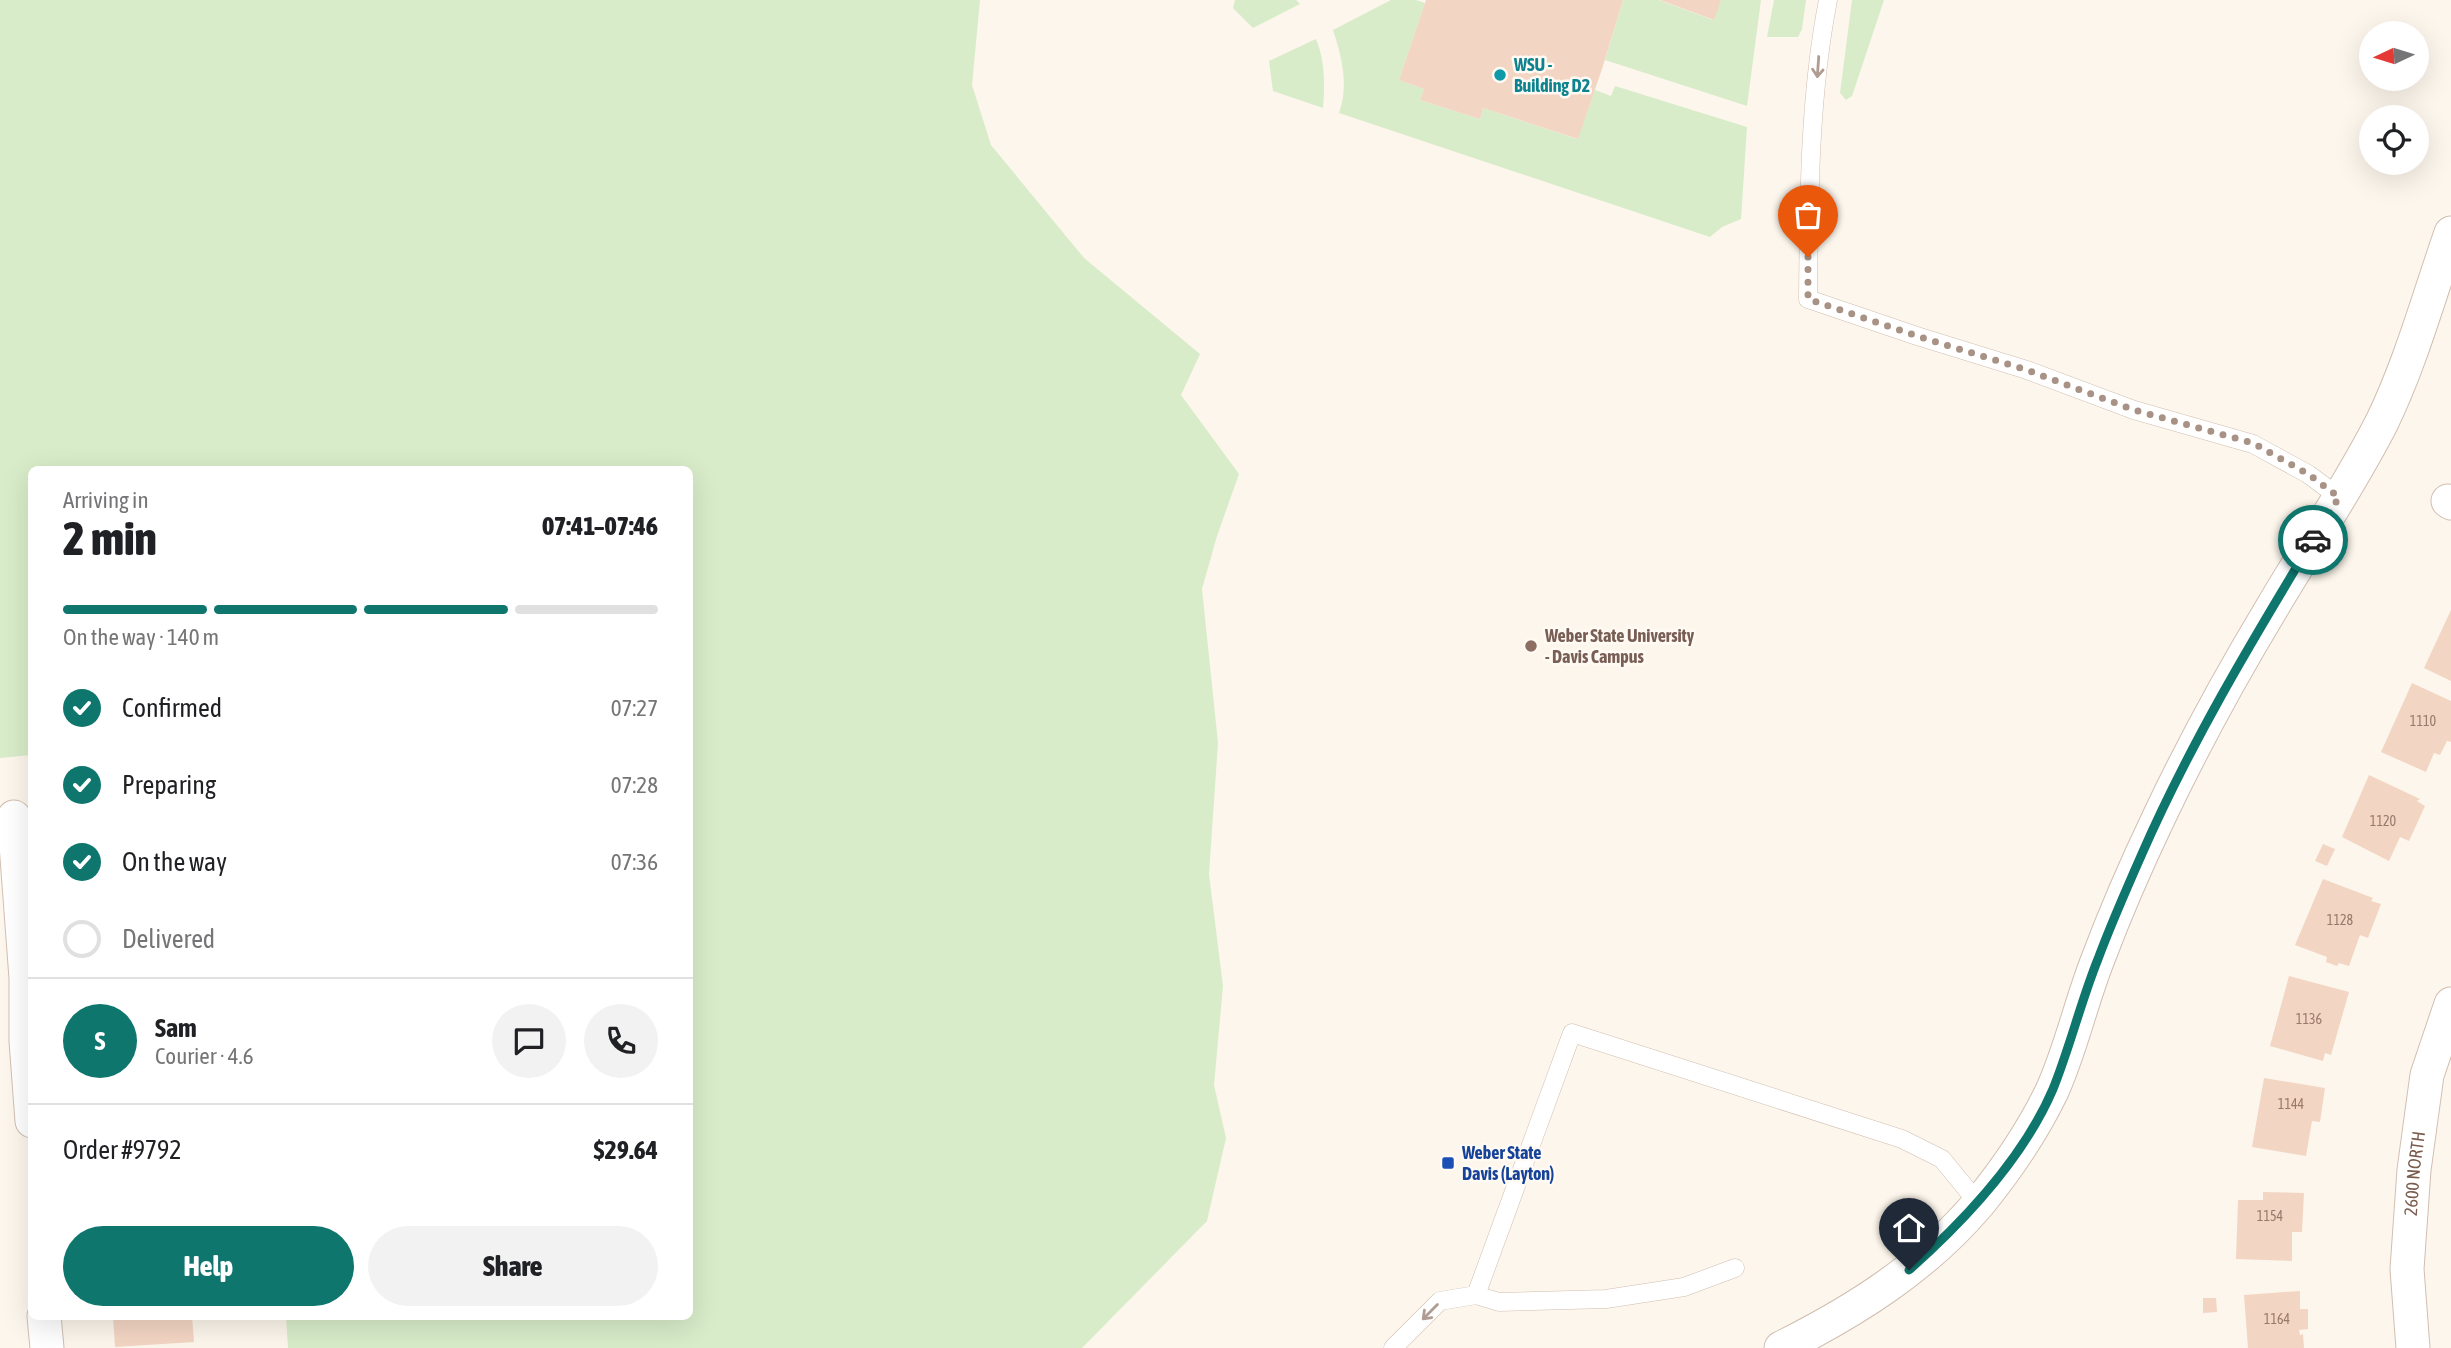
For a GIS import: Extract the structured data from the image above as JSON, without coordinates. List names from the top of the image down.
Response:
{
  "streets": {
    "street": ["2600 NORTH"]
  },
  "places": {
    "other": ["WSU - Building D2", "Weber State University - Davis Campus"],
    "transit": ["Weber State Davis (Layton)"]
  },
  "house_numbers": [
    "1110",
    "1120",
    "1128",
    "1136",
    "1144",
    "1154",
    "1164"
  ],
  "north": "left",
  "page": {
    "heading": ["2 min", "Arriving in", "07:41–07:46"],
    "panel": [
      "Sam",
      "Courier · 4.6",
      "Order #9792",
      "$29.64"
    ],
    "bar": "On the way · 140 m",
    "list": [
      ["Confirmed", "07:27"],
      ["Preparing", "07:28"],
      ["On the way", "07:36"],
      "Delivered"
    ],
    "round": "S",
    "buttons": ["Help", "Share"]
  }
}
